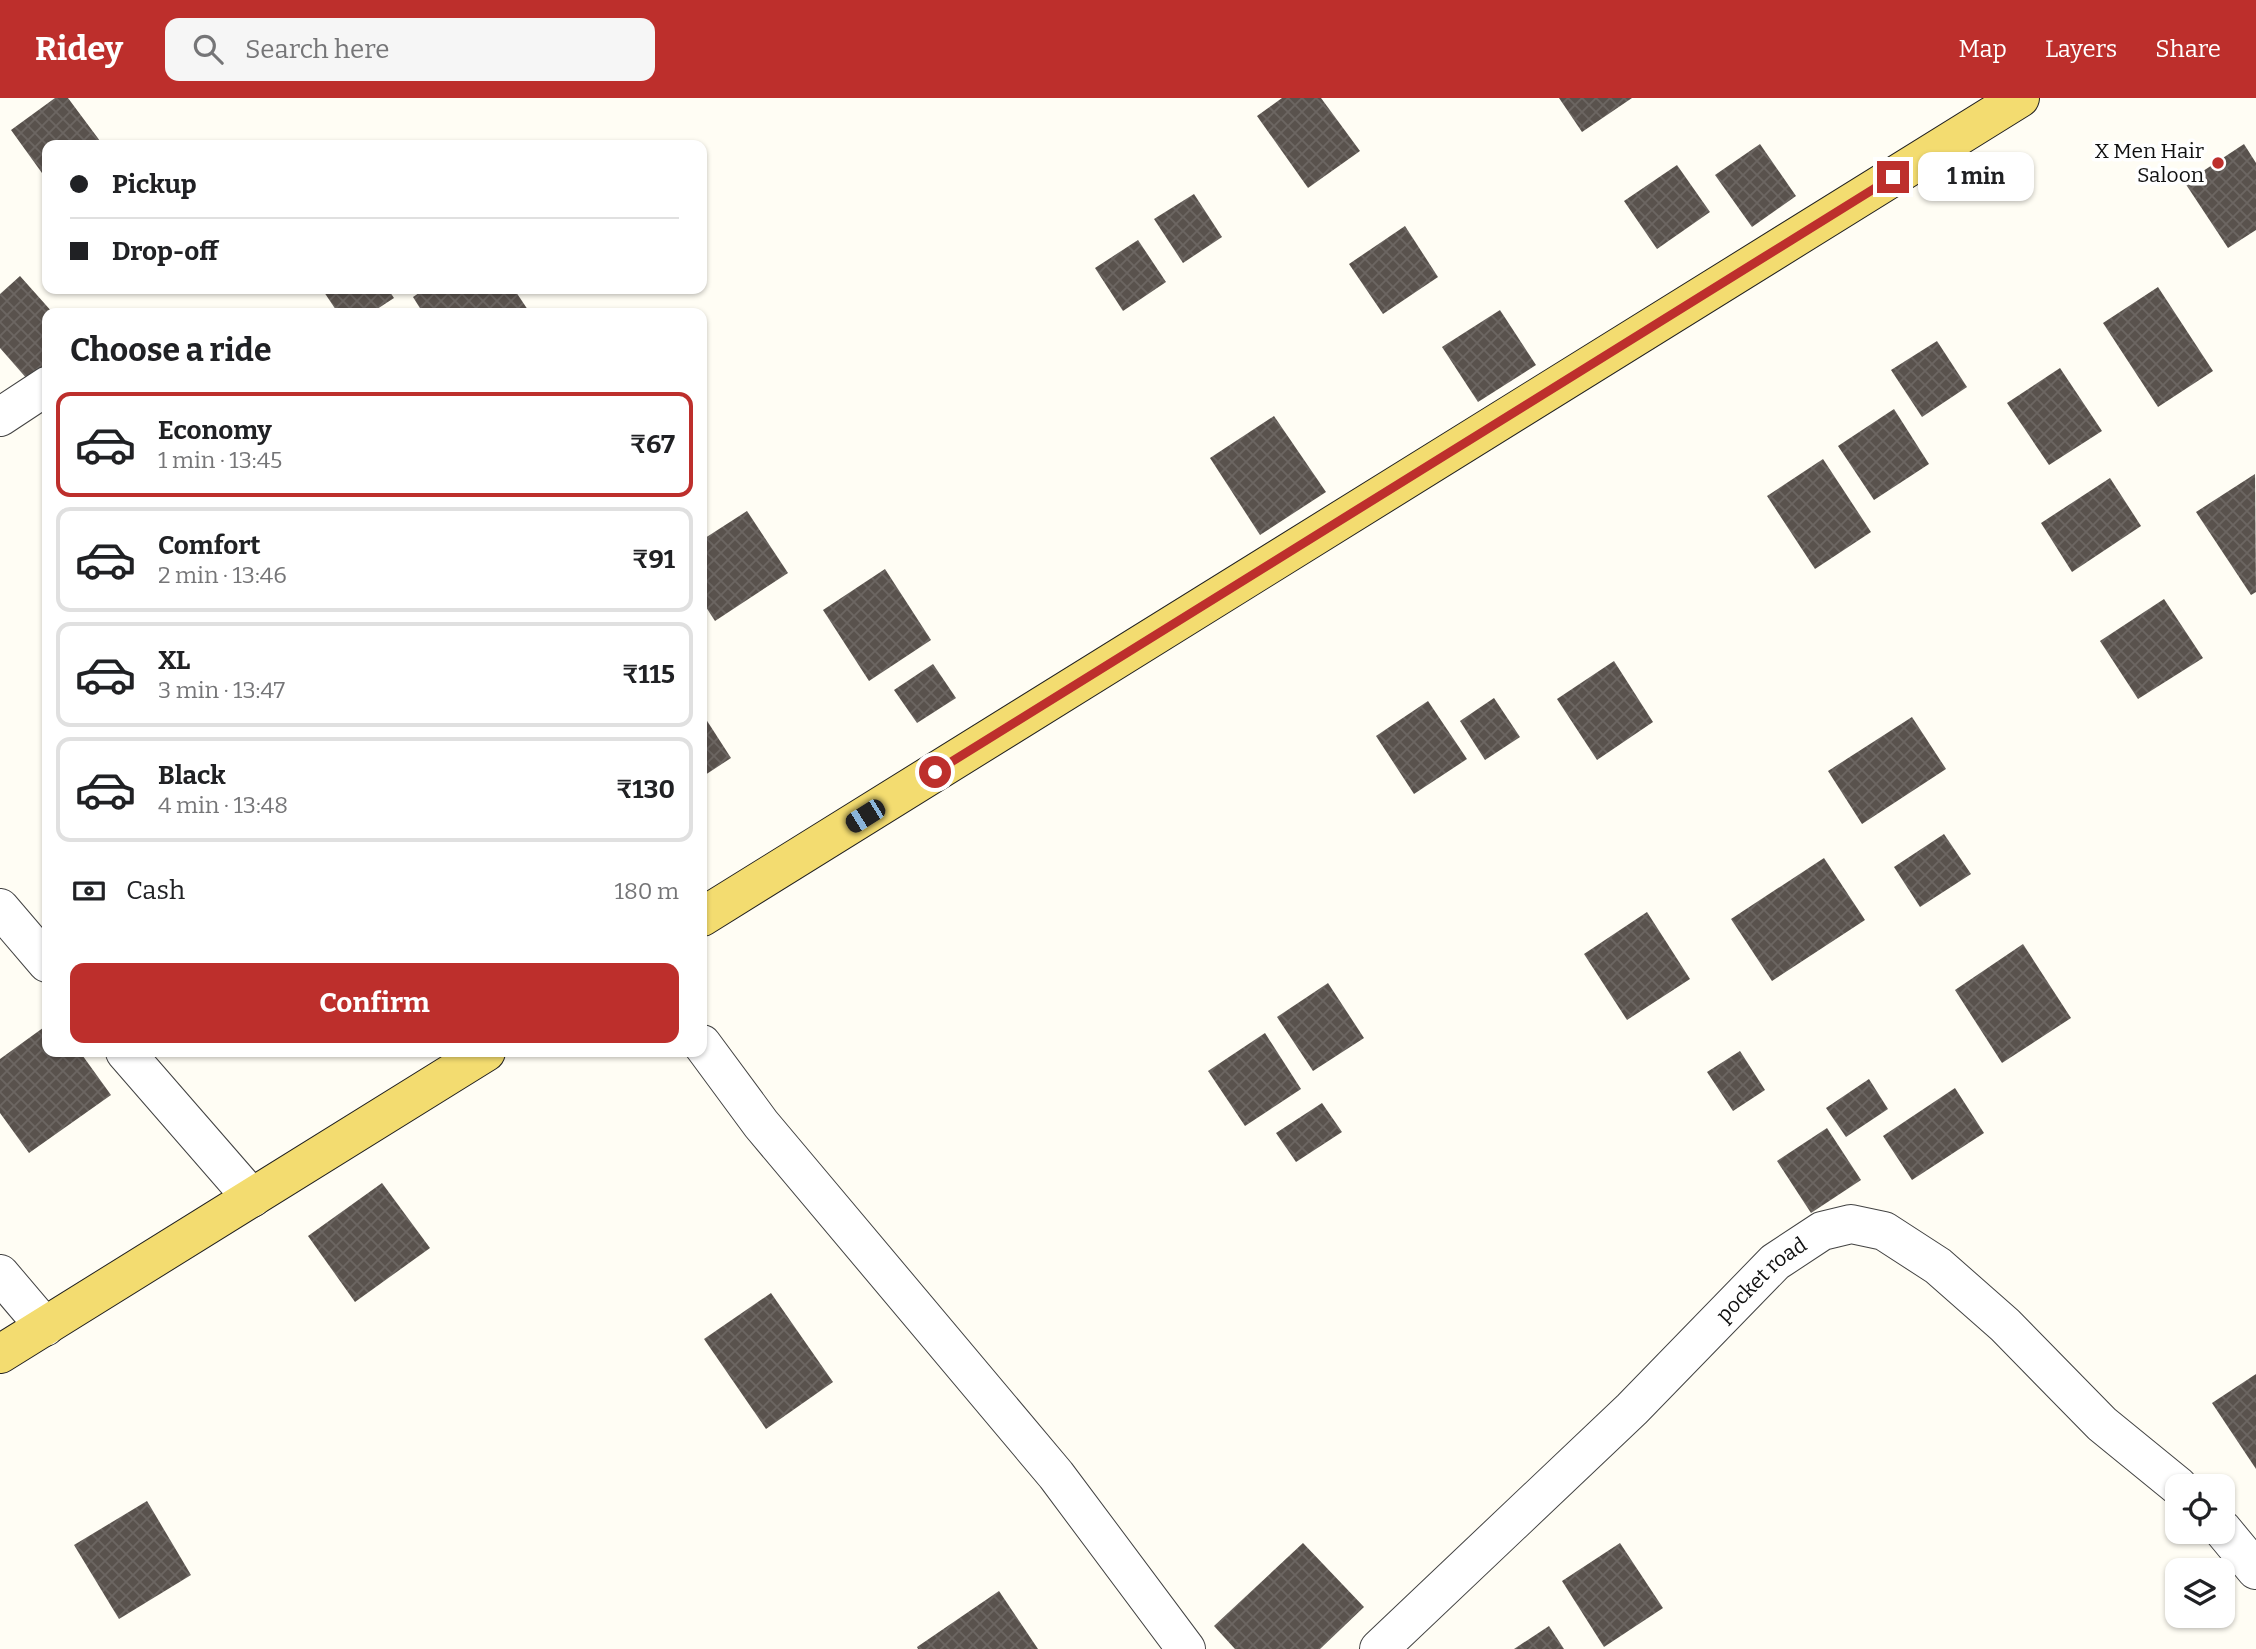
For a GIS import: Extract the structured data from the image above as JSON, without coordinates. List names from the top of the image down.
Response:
{
  "streets": {
    "street": ["pocket road"]
  },
  "places": ["X Men Hair Saloon"],
  "page": {
    "header": "Ridey",
    "search": "Search here",
    "nav": ["Map", "Layers", "Share"],
    "banner": ["Pickup", "Drop-off"],
    "bubble": "1 min",
    "heading": "Choose a ride",
    "list": [
      {
        "name": "Economy",
        "note": "1 min · 13:45",
        "value": "₹67"
      },
      {
        "name": "Comfort",
        "note": "2 min · 13:46",
        "value": "₹91"
      },
      {
        "name": "XL",
        "note": "3 min · 13:47",
        "value": "₹115"
      },
      {
        "name": "Black",
        "note": "4 min · 13:48",
        "value": "₹130"
      }
    ],
    "pay": ["Cash", "180 m"],
    "buttons": "Confirm"
  }
}
